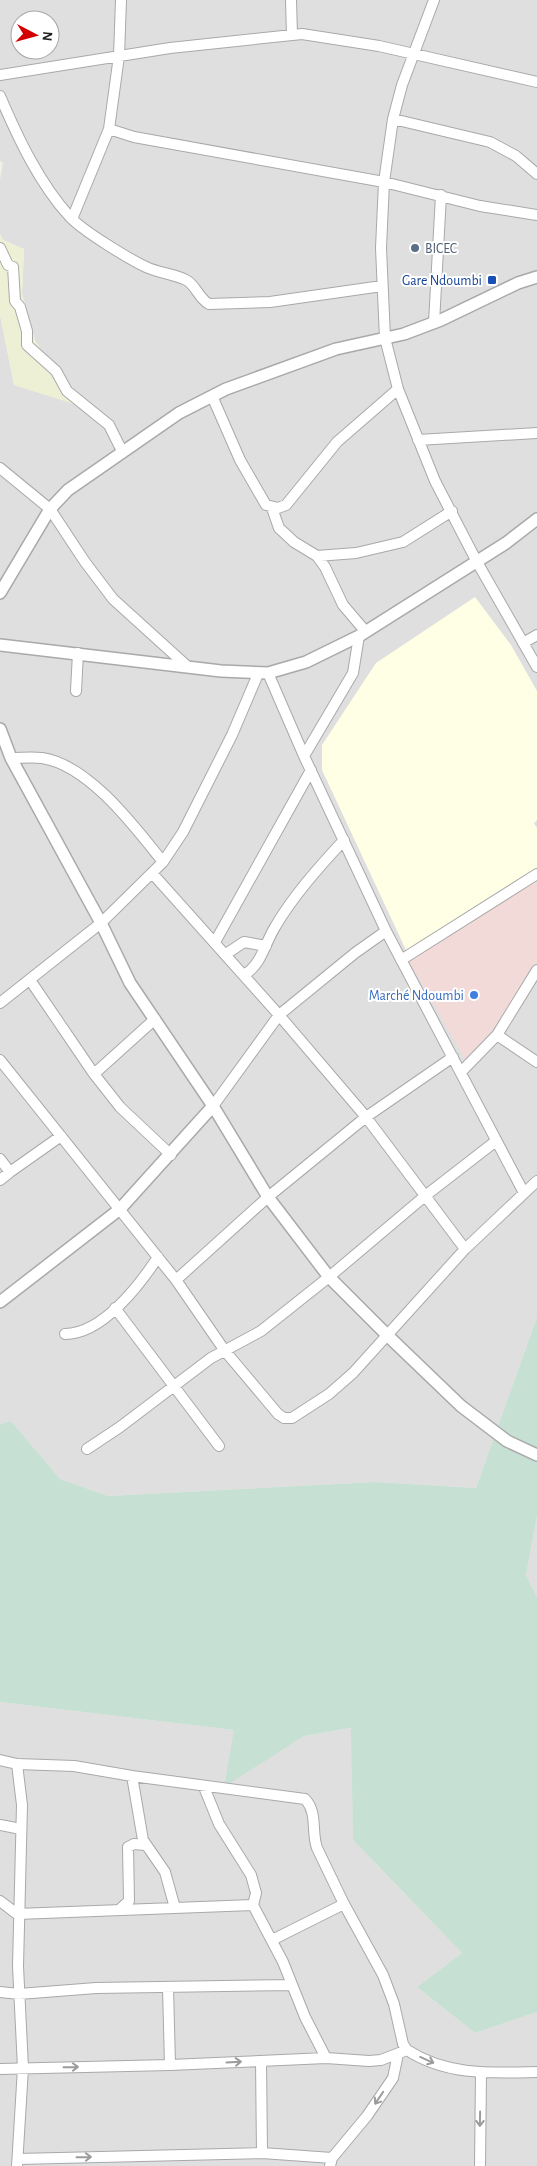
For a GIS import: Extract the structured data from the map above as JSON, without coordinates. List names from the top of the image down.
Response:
{
  "places": {
    "other": ["BICEC", "Marché Ndoumbi"],
    "transit": ["Gare Ndoumbi"]
  },
  "north": "right"
}
